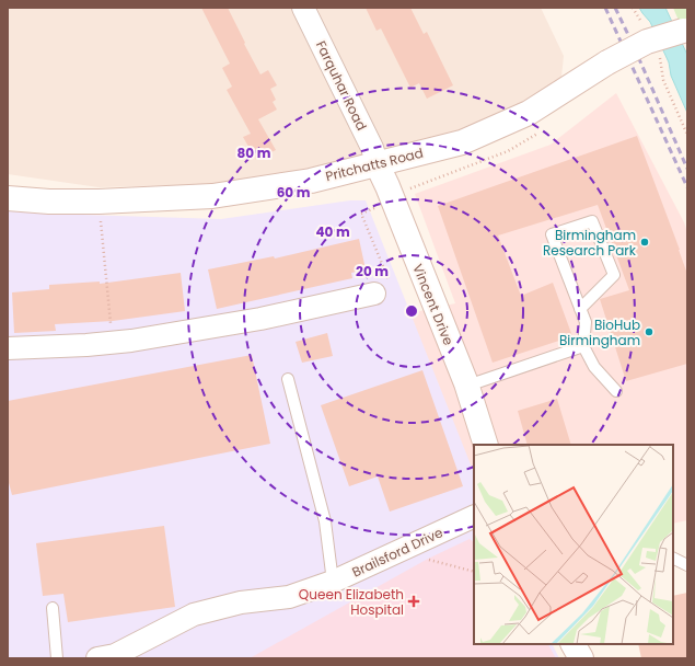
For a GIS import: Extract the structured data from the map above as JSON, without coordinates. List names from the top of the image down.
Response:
{
  "streets": {
    "street": [
      "Farquhar Road",
      "Pritchatts Road",
      "Vincent Drive",
      "Brailsford Drive"
    ]
  },
  "crossings": [
    ["Farquhar Road", "Pritchatts Road"],
    ["Farquhar Road", "Vincent Drive"],
    ["Pritchatts Road", "Vincent Drive"]
  ],
  "places": {
    "other": ["Birmingham Research Park", "BioHub Birmingham"],
    "health": ["Queen Elizabeth Hospital"]
  },
  "rings": [
    "80 m",
    "60 m",
    "40 m",
    "20 m"
  ]
}
